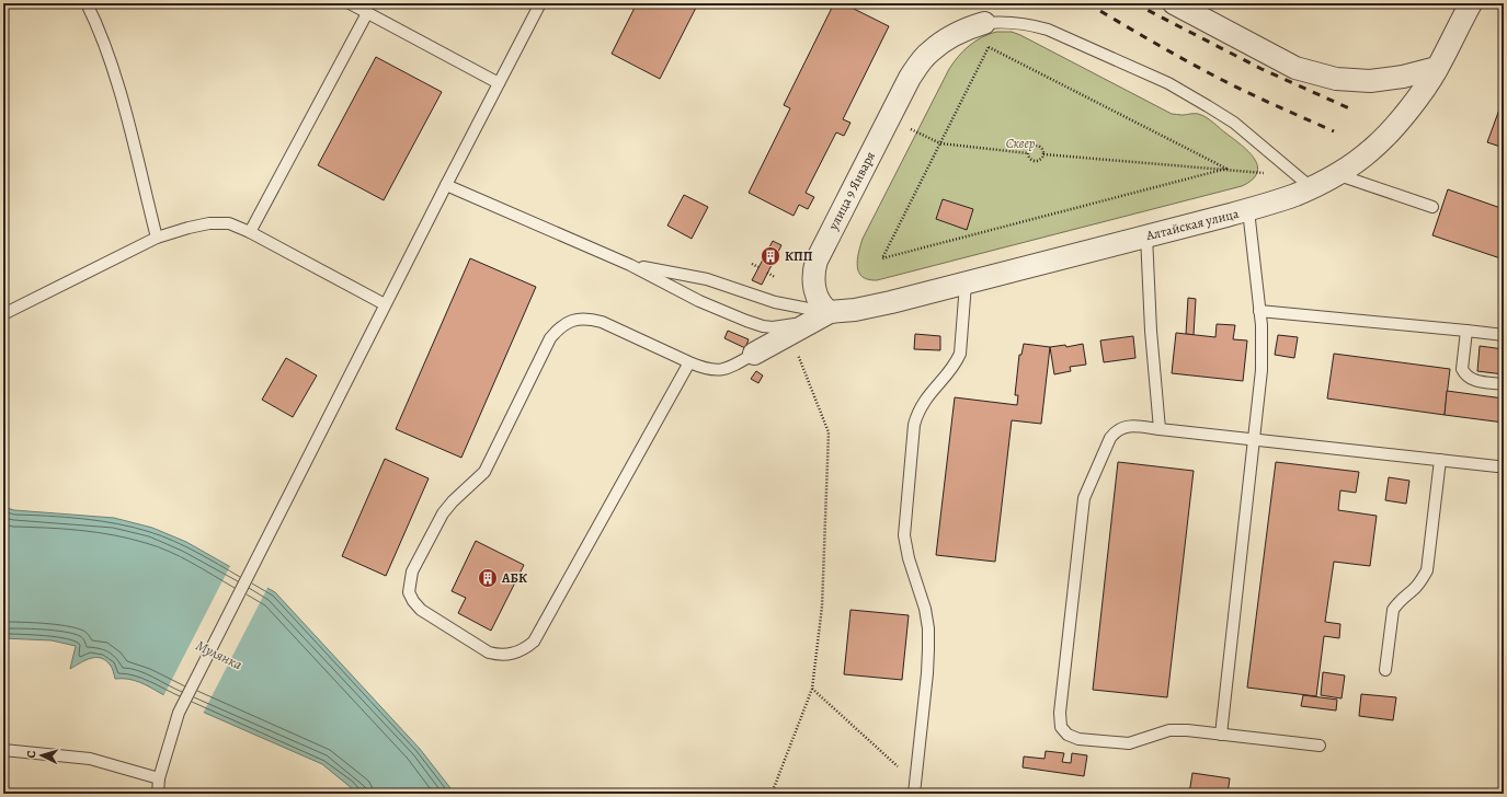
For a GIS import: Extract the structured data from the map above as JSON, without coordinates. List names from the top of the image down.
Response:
{
  "streets": {
    "street": ["улица 9 Января", "Алтайская улица"]
  },
  "crossings": [
    ["улица 9 Января", "Алтайская улица"]
  ],
  "water": ["Мулянка"],
  "parks": ["Сквер"],
  "places": {
    "building": ["КПП", "АБК"]
  },
  "north": "left"
}
